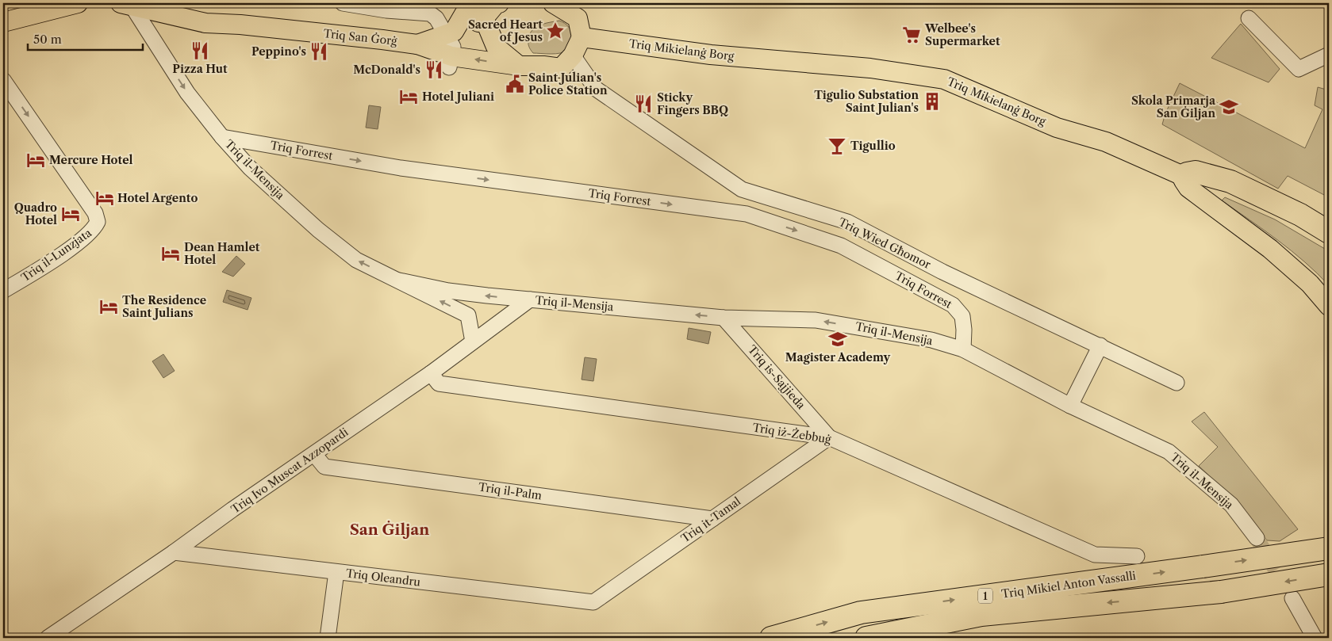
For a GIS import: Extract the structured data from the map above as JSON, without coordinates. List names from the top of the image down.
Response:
{
  "streets": {
    "highway": ["Triq Mikiel Anton Vassalli", "1"],
    "main road": ["Triq San Ġorġ", "Triq Mikielanġ Borg"],
    "street": [
      "Triq Forrest",
      "Triq il-Mensija",
      "Triq Wied Għomor",
      "Triq il-Lunzjata",
      "Triq is-Sajjieda",
      "Triq iż-Żebbuġ",
      "Triq Ivo Muscat Azzopardi",
      "Triq il-Palm",
      "Triq it-Tamal",
      "Triq Oleandru"
    ]
  },
  "crossings": [
    ["Triq San Ġorġ", "Triq Mikielanġ Borg"],
    ["Triq San Ġorġ", "Triq il-Mensija"],
    ["Triq San Ġorġ", "Triq Wied Għomor"],
    ["Triq Forrest", "Triq il-Mensija"],
    ["Triq il-Mensija", "Triq is-Sajjieda"],
    ["Triq il-Mensija", "Triq Ivo Muscat Azzopardi"],
    ["Triq is-Sajjieda", "Triq iż-Żebbuġ"],
    ["Triq is-Sajjieda", "Triq it-Tamal"],
    ["Triq iż-Żebbuġ", "Triq Ivo Muscat Azzopardi"],
    ["Triq iż-Żebbuġ", "Triq it-Tamal"],
    ["Triq Ivo Muscat Azzopardi", "Triq il-Palm"],
    ["Triq Ivo Muscat Azzopardi", "Triq Oleandru"],
    ["Triq il-Palm", "Triq it-Tamal"],
    ["Triq it-Tamal", "Triq Oleandru"]
  ],
  "one_way": ["Triq Forrest"],
  "districts": ["San Ġiljan"],
  "places": {
    "place": ["Sacred Heart of Jesus"],
    "supermarket": ["Welbee's Supermarket"],
    "restaurant": [
      "Pizza Hut",
      "Peppino's",
      "McDonald's",
      "Sticky Fingers BBQ"
    ],
    "public building": ["Saint Julian's Police Station"],
    "hotel": [
      "Hotel Juliani",
      "Mercure Hotel",
      "Hotel Argento",
      "Quadro Hotel",
      "Dean Hamlet Hotel",
      "The Residence Saint Julians"
    ],
    "building": ["Tigulio Substation Saint Julian's"],
    "school or university": ["Skola Primarja San Ġiljan", "Magister Academy"],
    "bar": ["Tigullio"]
  },
  "scale_bar": "50 m"
}
